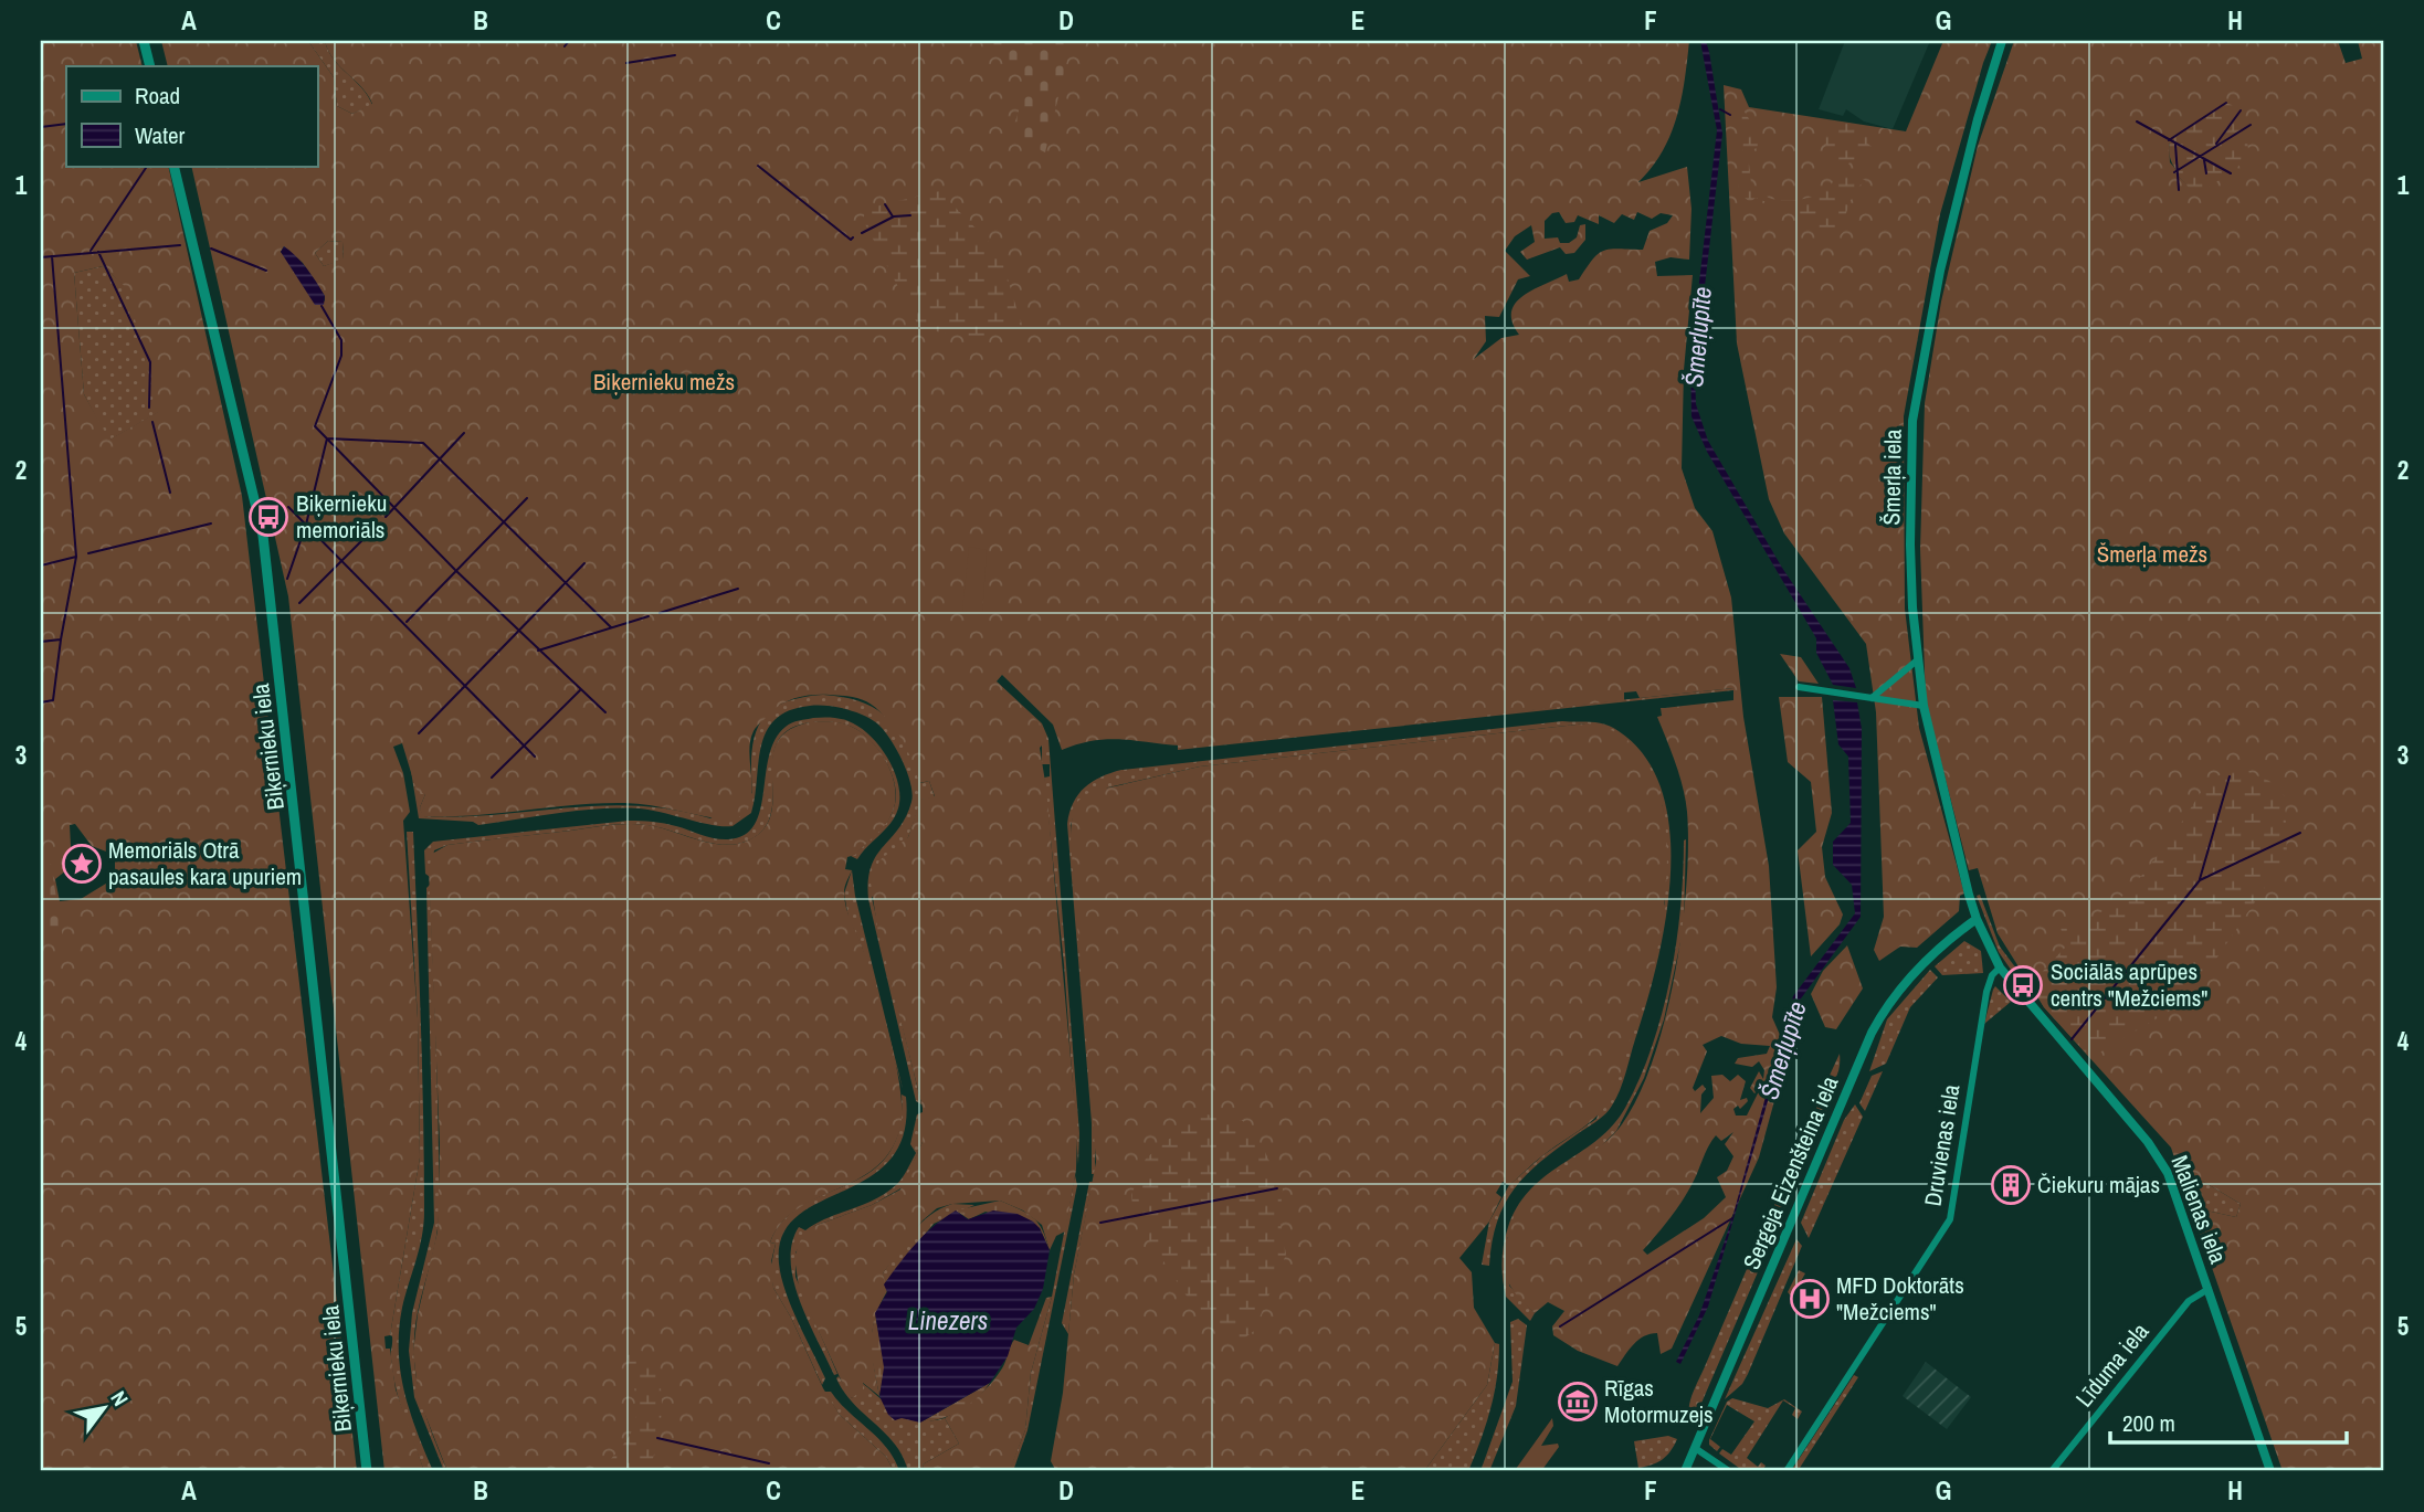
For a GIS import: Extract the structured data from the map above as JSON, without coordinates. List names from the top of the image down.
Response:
{
  "streets": {
    "main road": ["Biķernieku iela"],
    "street": [
      "Šmerļa iela",
      "Druvienas iela",
      "Sergeja Eizenšteina iela",
      "Malienas iela",
      "Līduma iela"
    ]
  },
  "crossings": [
    ["Šmerļa iela", "Sergeja Eizenšteina iela"],
    ["Šmerļa iela", "Malienas iela"],
    ["Druvienas iela", "Malienas iela"],
    ["Sergeja Eizenšteina iela", "Malienas iela"],
    ["Malienas iela", "Līduma iela"]
  ],
  "water": ["Šmerļupīte", "Linezers"],
  "parks": ["Biķernieku mežs", "Šmerļa mežs"],
  "places": {
    "bus stop": ["Biķernieku memoriāls", "Sociālās aprūpes centrs \"Mežciems\""],
    "place": ["Memoriāls Otrā pasaules kara upuriem"],
    "building": ["Čiekuru mājas"],
    "hospital": ["MFD Doktorāts \"Mežciems\""],
    "museum": ["Rīgas Motormuzejs"]
  },
  "legend": ["Road", "Water"],
  "scale_bar": "200 m",
  "north": "top right",
  "grid": {
    "columns": [
      "A",
      "B",
      "C",
      "D",
      "E",
      "F",
      "G",
      "H"
    ],
    "rows": [
      "1",
      "2",
      "3",
      "4",
      "5"
    ]
  }
}
